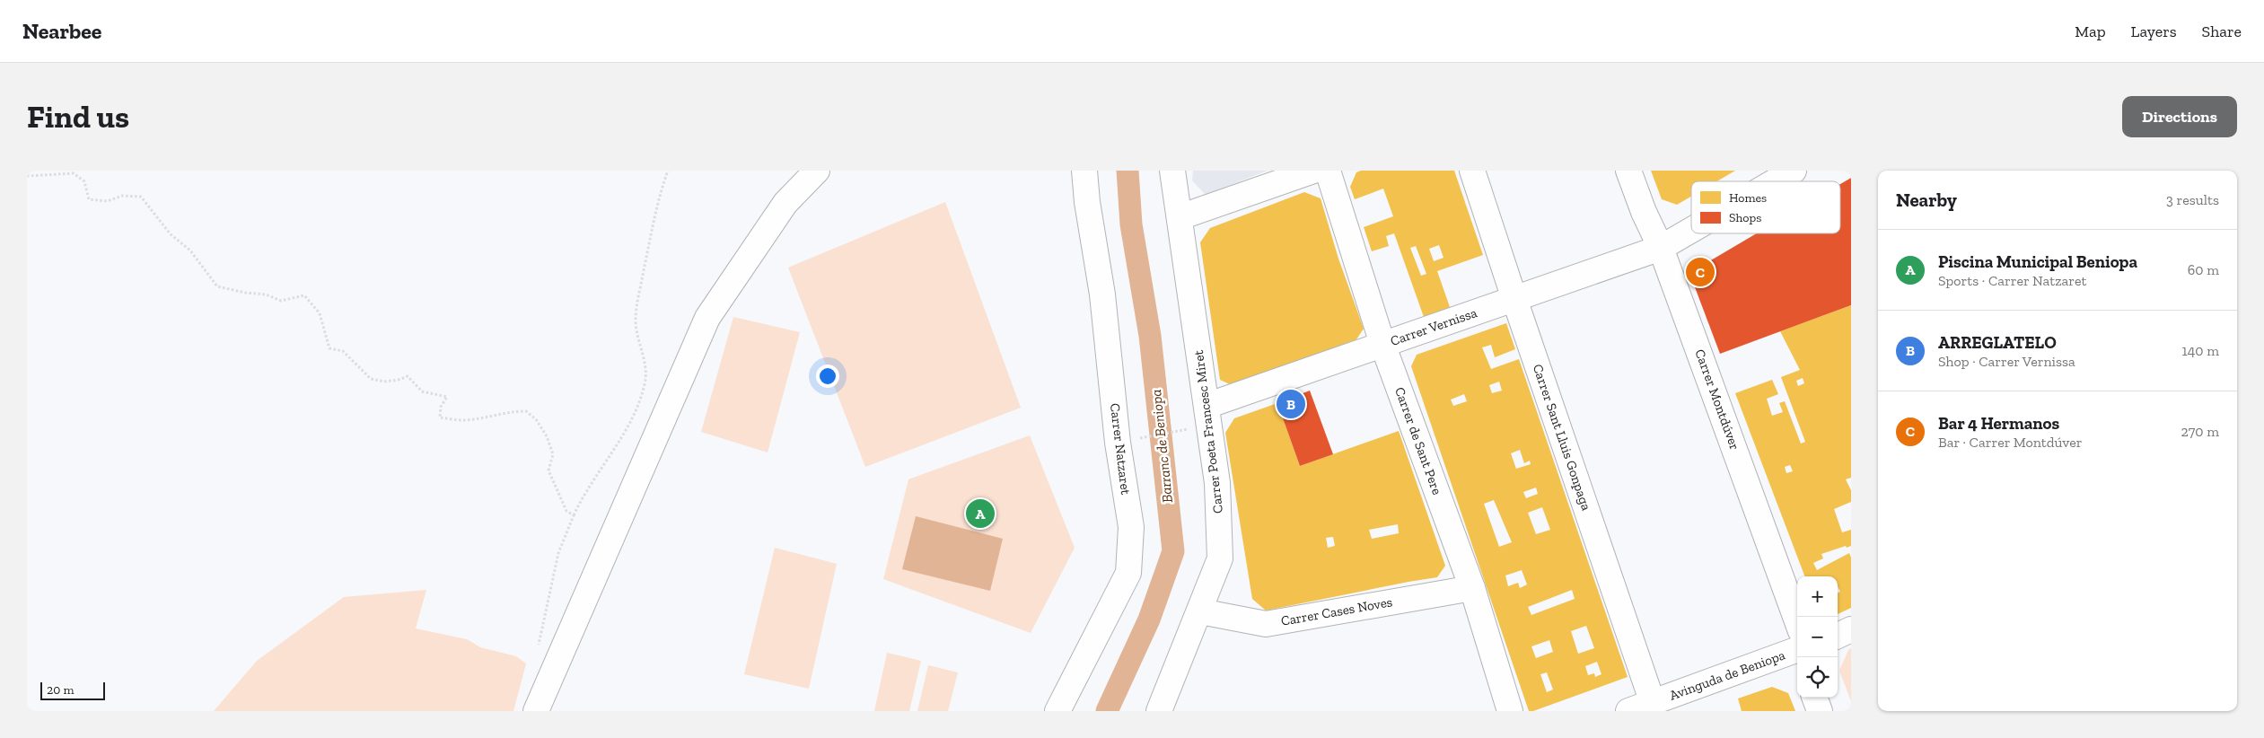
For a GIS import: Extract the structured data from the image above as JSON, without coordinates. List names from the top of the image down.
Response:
{
  "streets": {
    "street": [
      "Carrer Vernissa",
      "Carrer Montdúver",
      "Carrer Poeta Francesc Miret",
      "Carrer Sant Lluis Gonpaga",
      "Carrer de Sant Pere",
      "Carrer Natzaret",
      "Carrer Cases Noves",
      "Avinguda de Beniopa"
    ]
  },
  "crossings": [
    ["Carrer Vernissa", "Carrer Montdúver"],
    ["Carrer Vernissa", "Carrer Poeta Francesc Miret"],
    ["Carrer Vernissa", "Carrer Sant Lluis Gonpaga"],
    ["Carrer Vernissa", "Carrer de Sant Pere"],
    ["Carrer Poeta Francesc Miret", "Carrer Cases Noves"],
    ["Carrer Sant Lluis Gonpaga", "Avinguda de Beniopa"],
    ["Carrer de Sant Pere", "Carrer Cases Noves"]
  ],
  "water": ["Barranc de Beniopa"],
  "legend": ["Homes", "Shops"],
  "scale_bar": "20 m",
  "page": {
    "header": "Nearbee",
    "nav": ["Map", "Layers", "Share"],
    "buttons": "Directions",
    "title": "Find us",
    "heading": ["Nearby", "3 results"],
    "list": [
      {
        "mark": "A",
        "name": "Piscina Municipal Beniopa",
        "note": "Sports · Carrer Natzaret",
        "value": "60 m"
      },
      {
        "mark": "B",
        "name": "ARREGLATELO",
        "note": "Shop · Carrer Vernissa",
        "value": "140 m"
      },
      {
        "mark": "C",
        "name": "Bar 4 Hermanos",
        "note": "Bar · Carrer Montdúver",
        "value": "270 m"
      }
    ],
    "pins": ["C", "B", "A"],
    "map_buttons": ["+", "−"],
    "scale": "20 m"
  }
}
